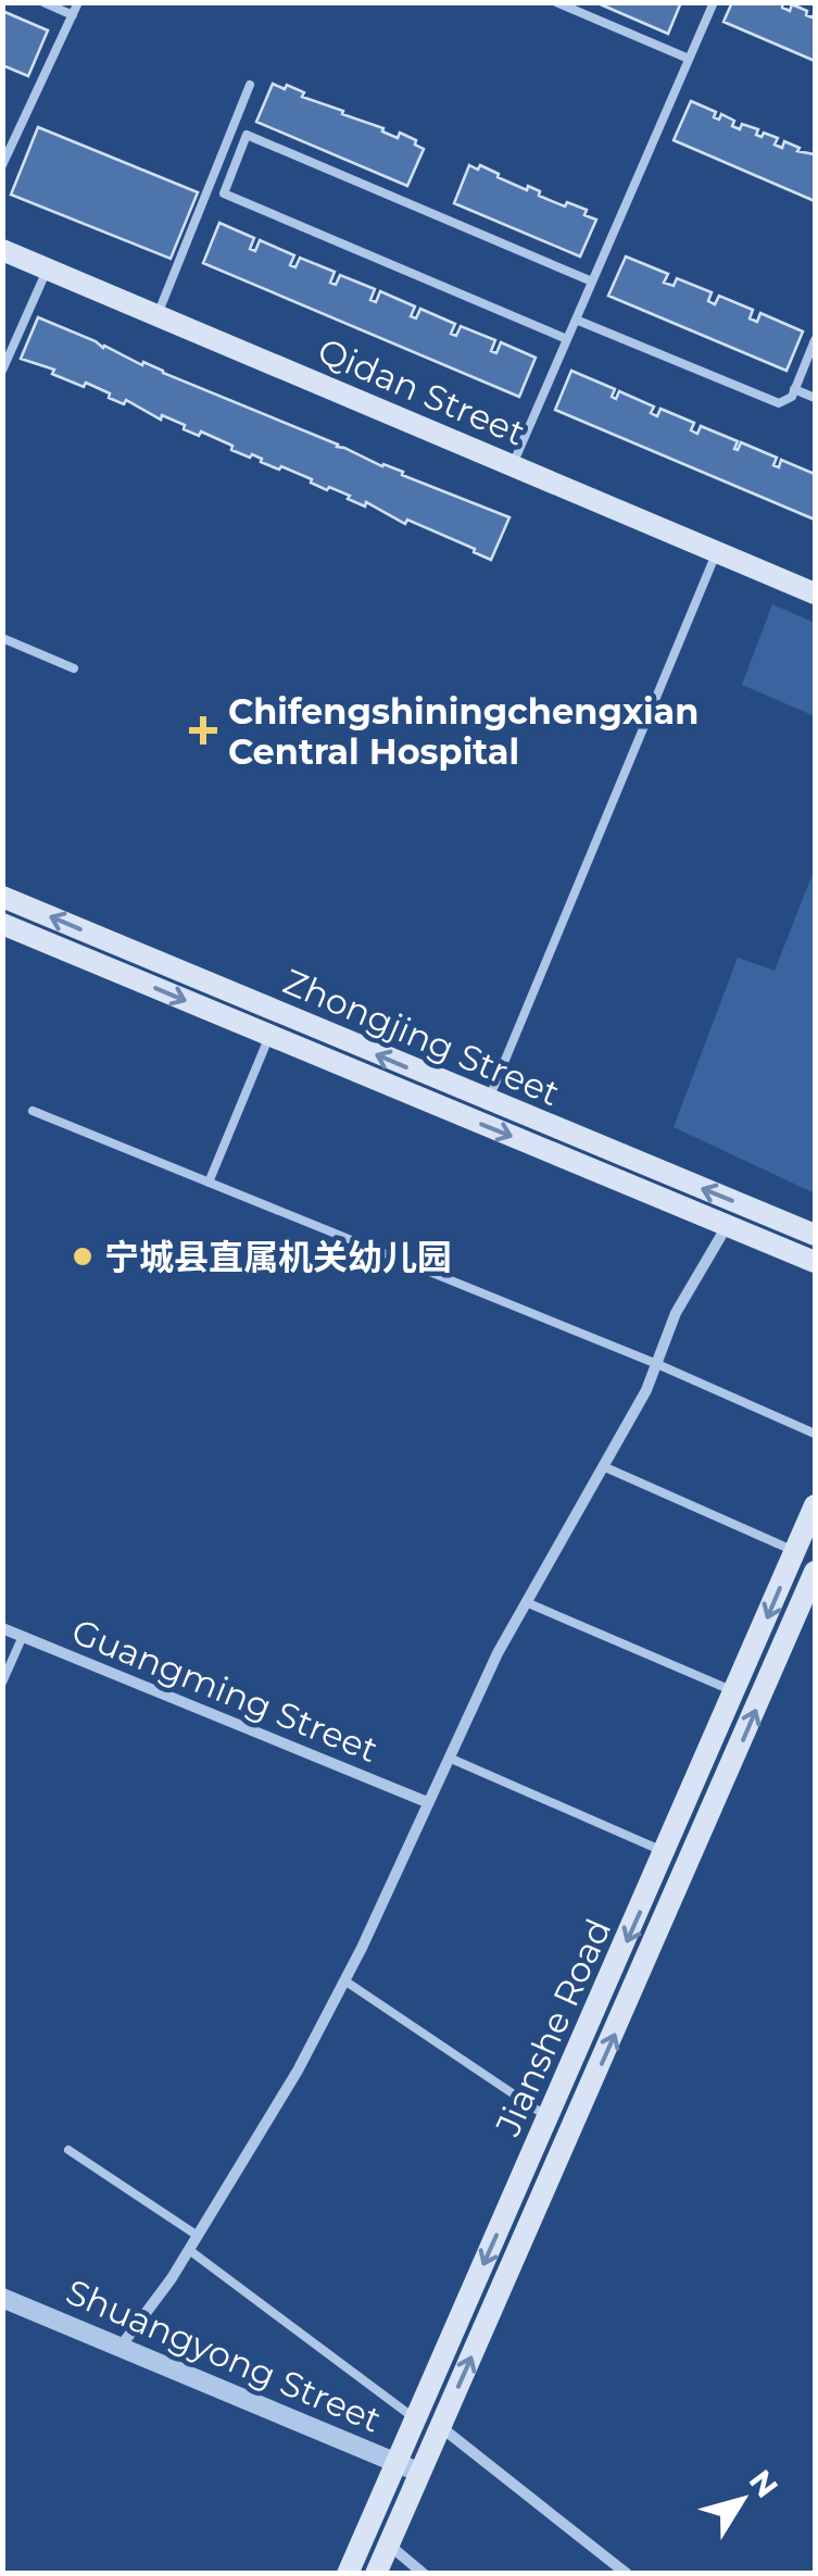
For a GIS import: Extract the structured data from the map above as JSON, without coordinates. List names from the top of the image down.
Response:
{
  "streets": {
    "main road": ["Qidan Street", "Zhongjing Street", "Jianshe Road"],
    "street": ["Guangming Street", "Shuangyong Street"]
  },
  "crossings": [
    ["Jianshe Road", "Shuangyong Street"]
  ],
  "places": {
    "health": ["Chifengshiningchengxian Central Hospital"],
    "other": ["宁城县直属机关幼儿园"]
  },
  "north": "top right"
}
